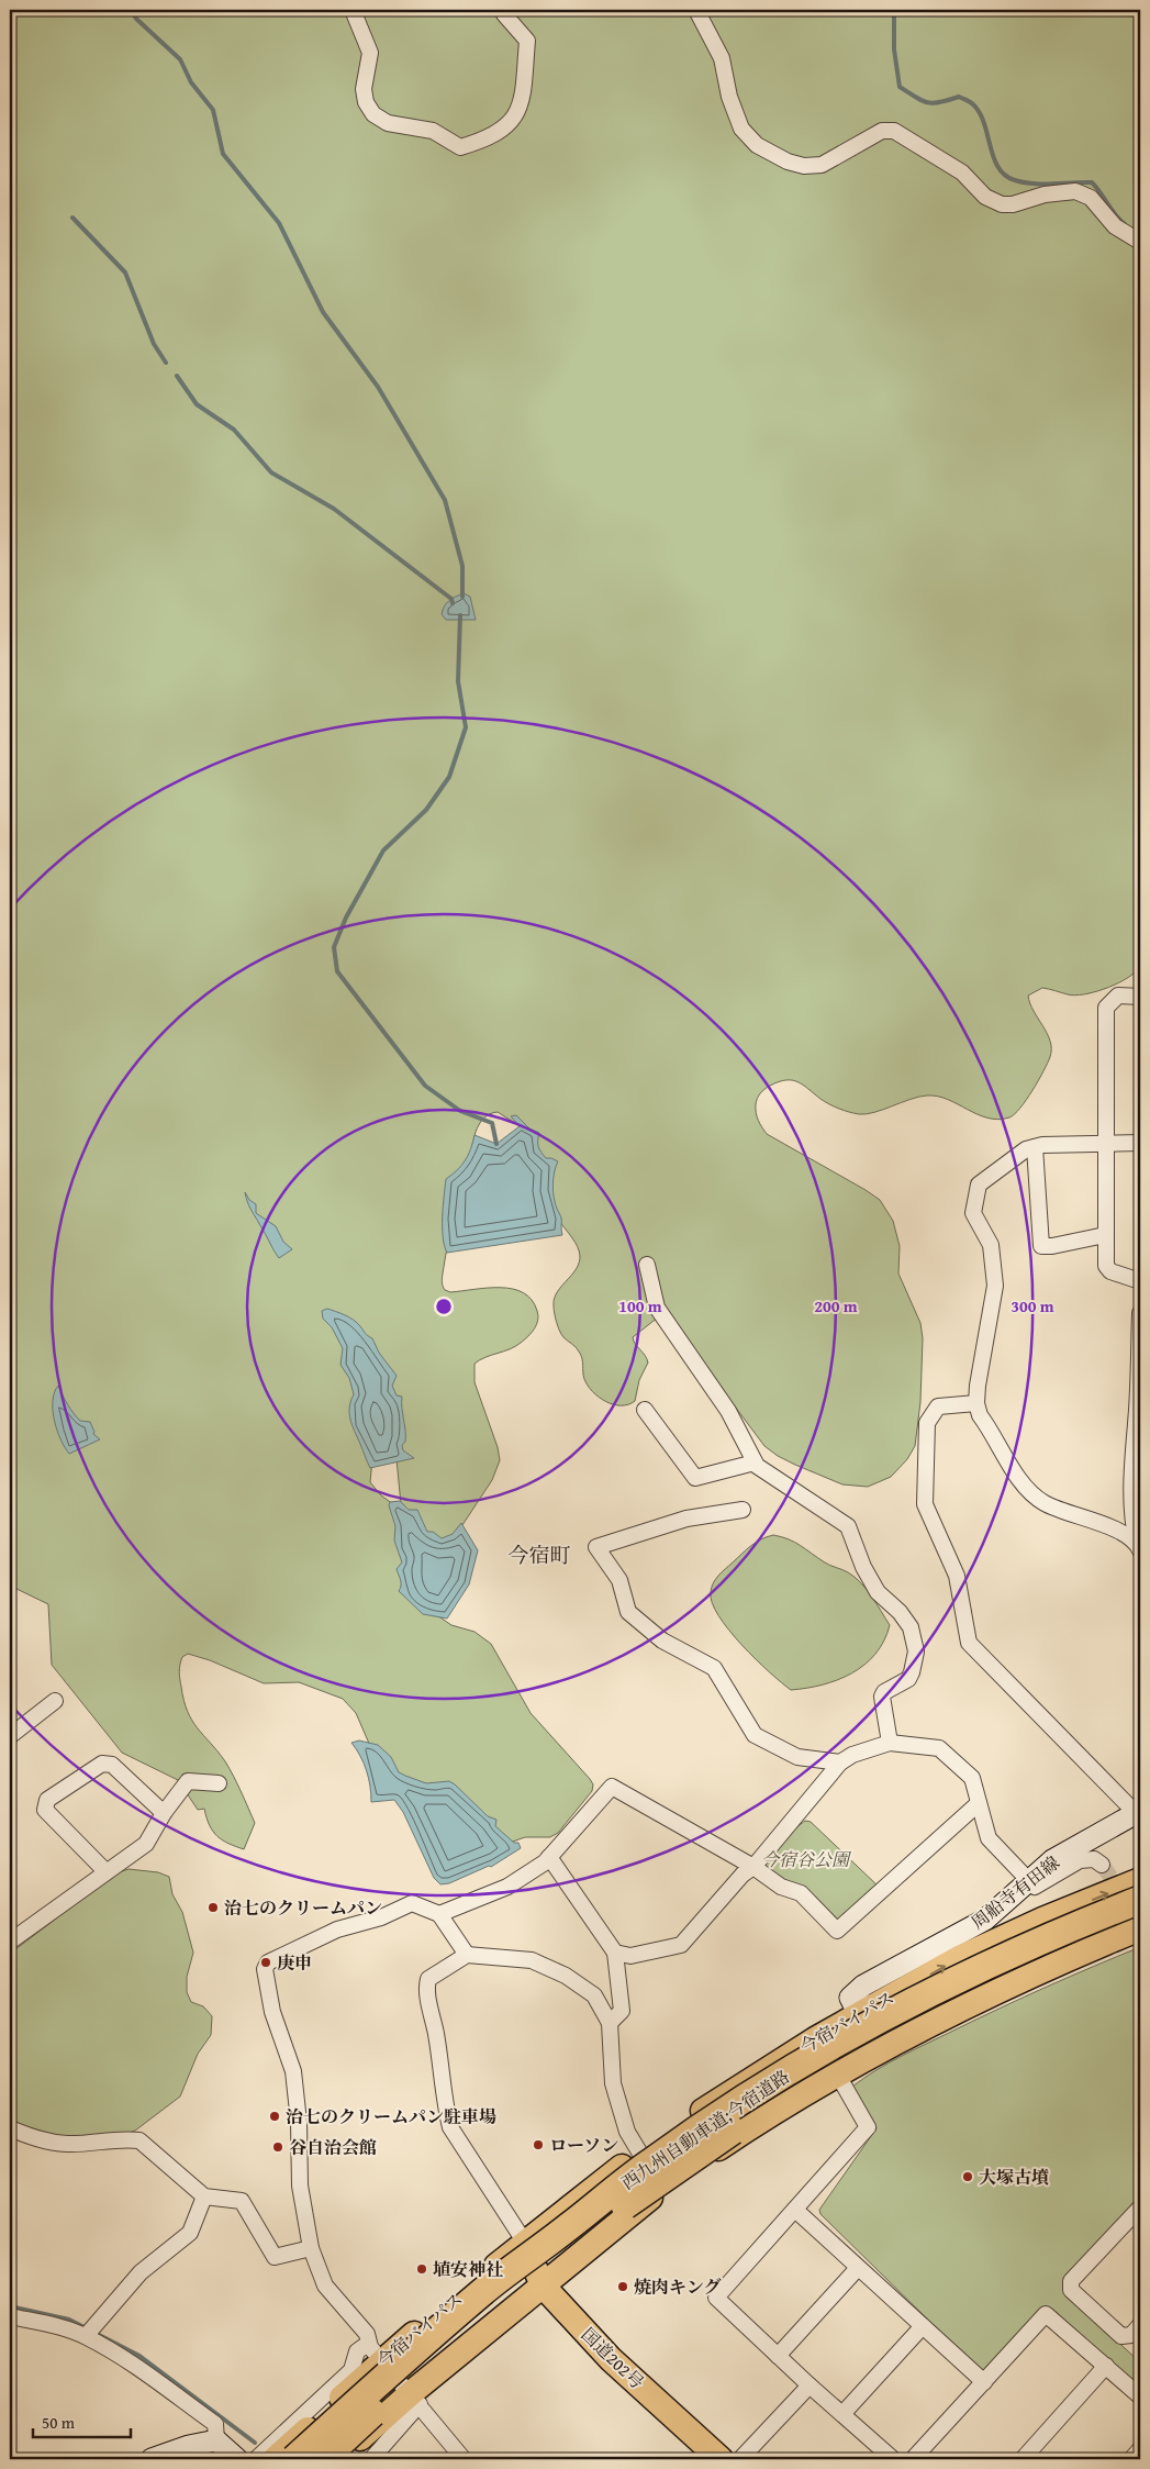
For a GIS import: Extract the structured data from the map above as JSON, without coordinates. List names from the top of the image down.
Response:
{
  "streets": {
    "highway": ["今宿バイパス", "西九州自動車道;今宿道路", "国道202号"],
    "main road": ["周船寺有田線"]
  },
  "crossings": [
    ["周船寺有田線", "今宿バイパス"],
    ["今宿バイパス", "国道202号"]
  ],
  "districts": ["今宿町"],
  "parks": ["今宿谷公園"],
  "places": [
    "治七のクリームパン",
    "庚申",
    "治七のクリームパン駐車場",
    "ローソン",
    "谷自治会館",
    "大塚古墳",
    "埴安神社",
    "焼肉キング"
  ],
  "scale_bar": "50 m",
  "rings": ["100 m", "200 m", "300 m"]
}
